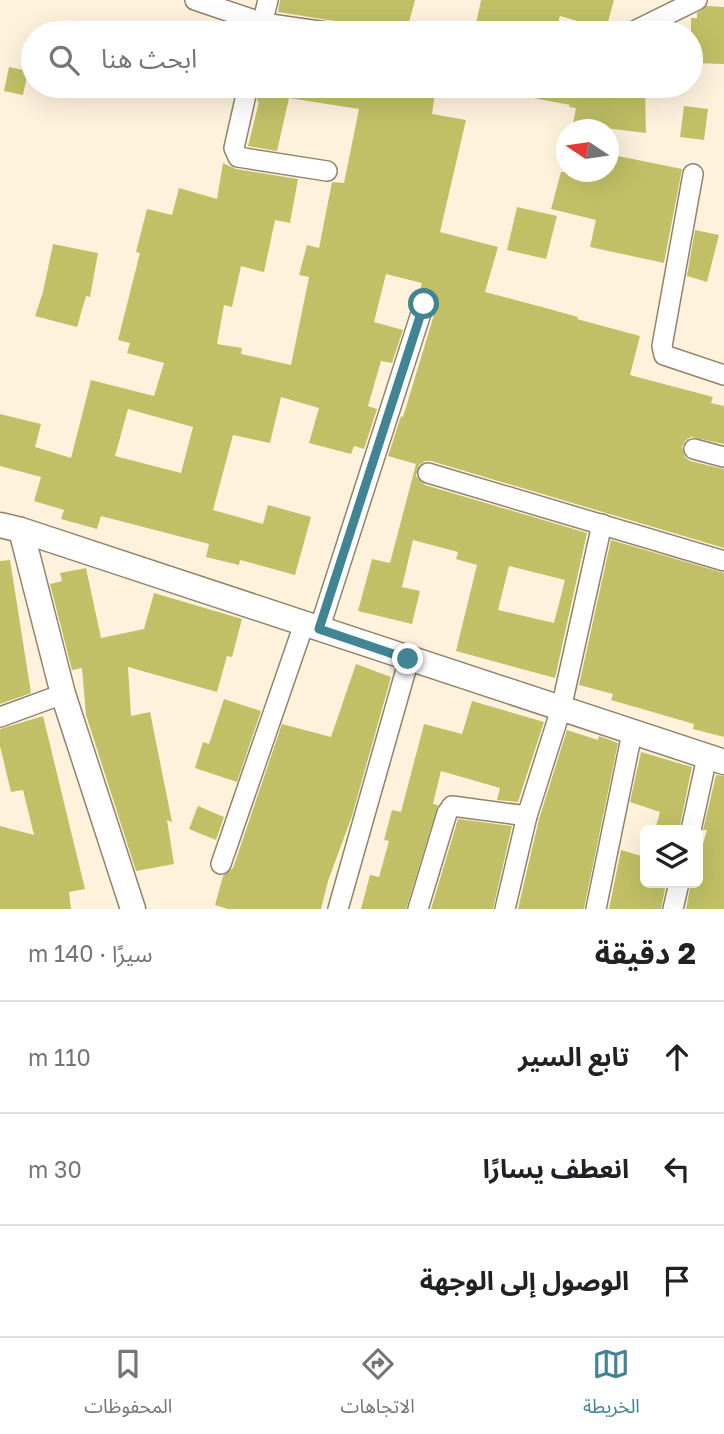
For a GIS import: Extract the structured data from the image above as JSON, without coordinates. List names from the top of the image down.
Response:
{
  "north": "left",
  "page": {
    "search": "ابحث هنا",
    "heading": ["2 دقيقة", "سيرًا · 140 m"],
    "list": [
      ["تابع السير", "110 m"],
      ["انعطف يسارًا", "30 m"],
      "الوصول إلى الوجهة"
    ],
    "nav": ["الخريطة", "الاتجاهات", "المحفوظات"]
  }
}
